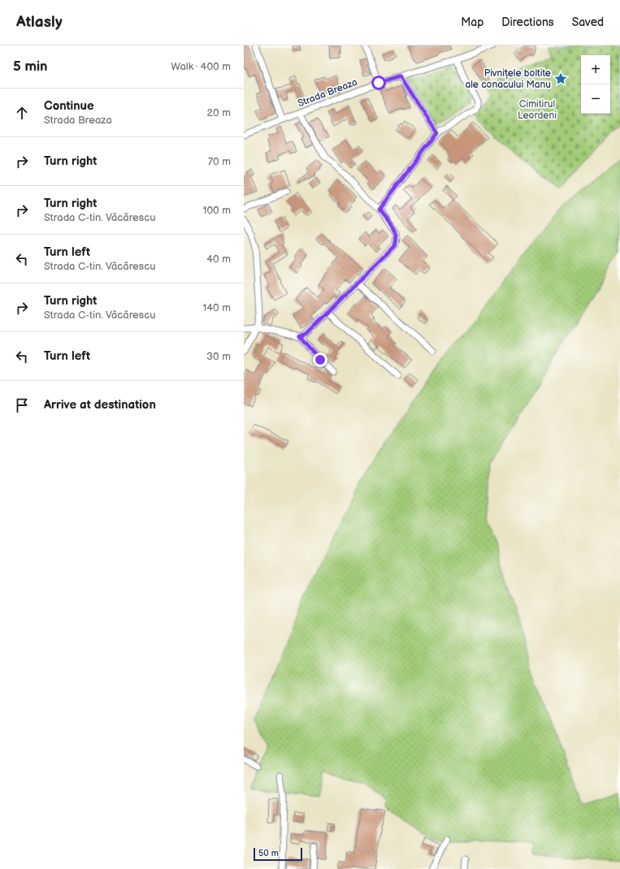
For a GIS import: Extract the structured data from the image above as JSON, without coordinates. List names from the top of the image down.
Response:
{
  "streets": {
    "street": ["Strada Breaza"]
  },
  "parks": ["Cimitirul Leordeni"],
  "places": {
    "place": ["Pivnițele boltite ale conacului Manu"]
  },
  "scale_bar": "50 m",
  "page": {
    "header": "Atlasly",
    "nav": ["Map", "Directions", "Saved"],
    "heading": ["5 min", "Walk · 400 m"],
    "map_buttons": ["+", "−"],
    "list": [
      ["Continue", "Strada Breaza", "20 m"],
      ["Turn right", "70 m"],
      ["Turn right", "Strada C-tin. Văcărescu", "100 m"],
      ["Turn left", "Strada C-tin. Văcărescu", "40 m"],
      ["Turn right", "Strada C-tin. Văcărescu", "140 m"],
      ["Turn left", "30 m"],
      "Arrive at destination"
    ],
    "scale": "50 m"
  }
}
